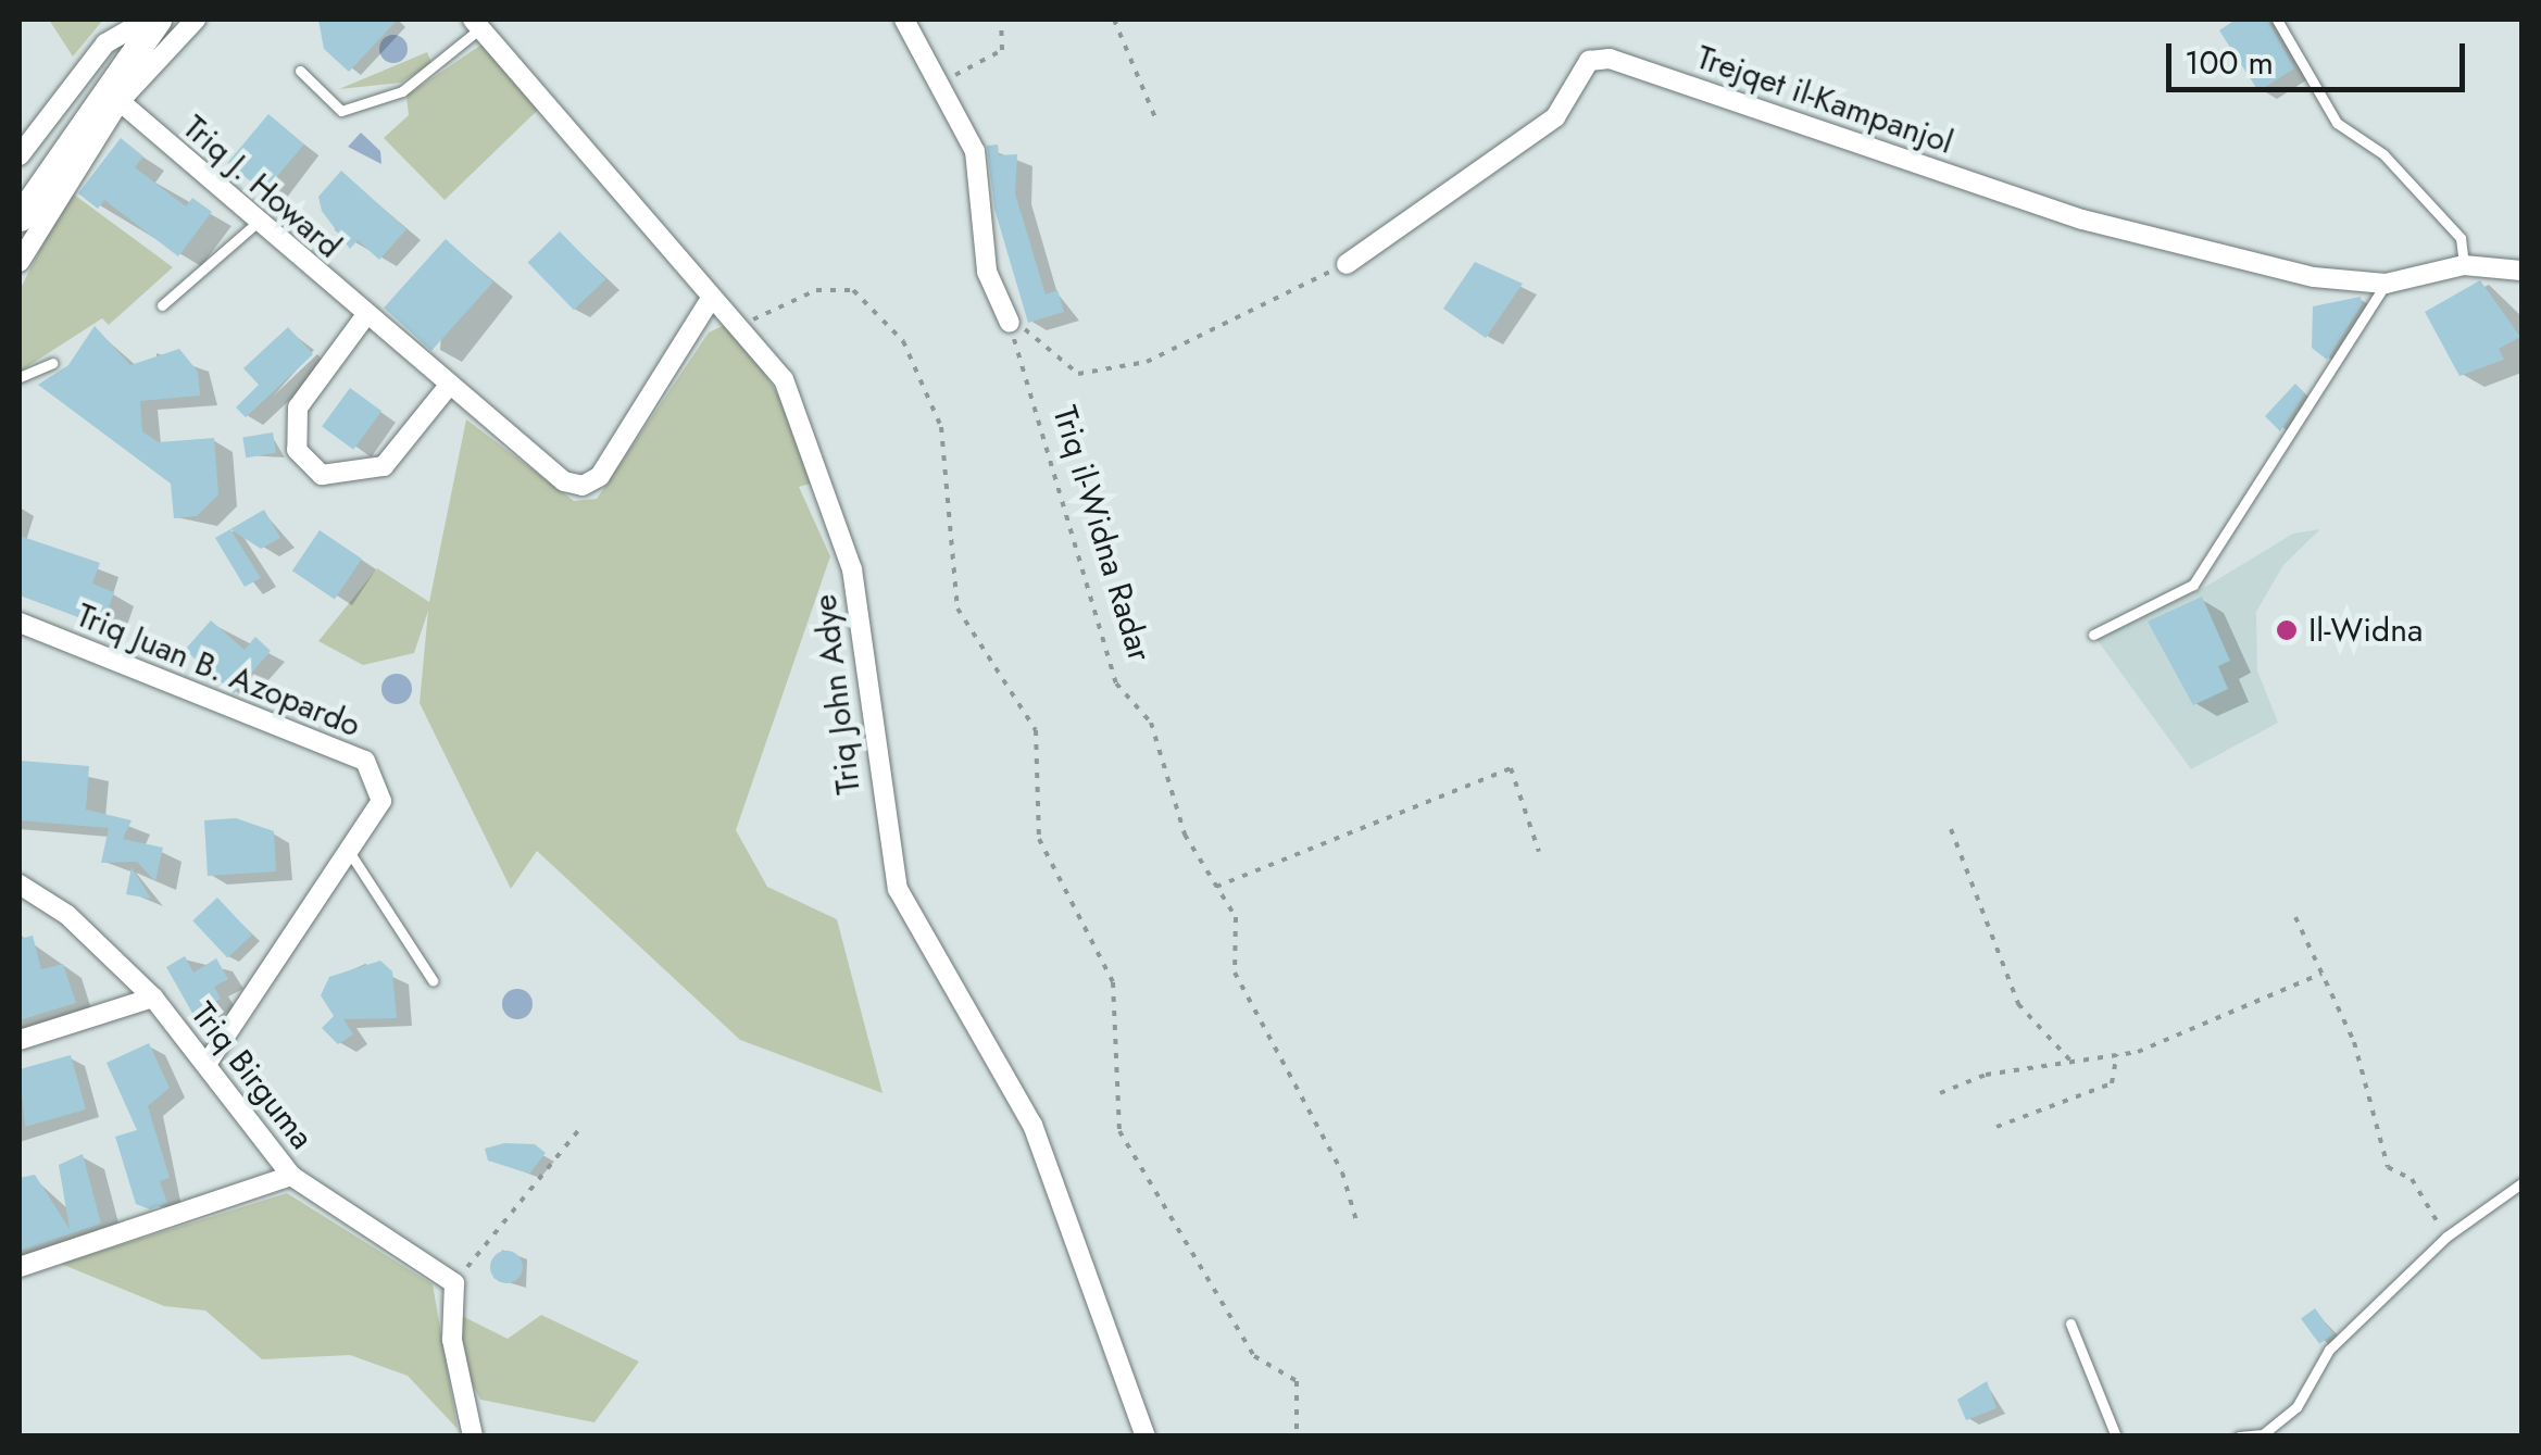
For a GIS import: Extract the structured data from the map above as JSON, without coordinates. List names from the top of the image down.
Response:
{
  "streets": {
    "street": [
      "Trejqet il-Kampanjol",
      "Triq J. Howard",
      "Triq Juan B. Azopardo",
      "Triq John Adye",
      "Triq Birguma"
    ],
    "path": ["Triq il-Widna Radar"]
  },
  "crossings": [
    ["Triq J. Howard", "Triq John Adye"],
    ["Triq Juan B. Azopardo", "Triq Birguma"]
  ],
  "places": ["Il-Widna"],
  "scale_bar": "100 m"
}
